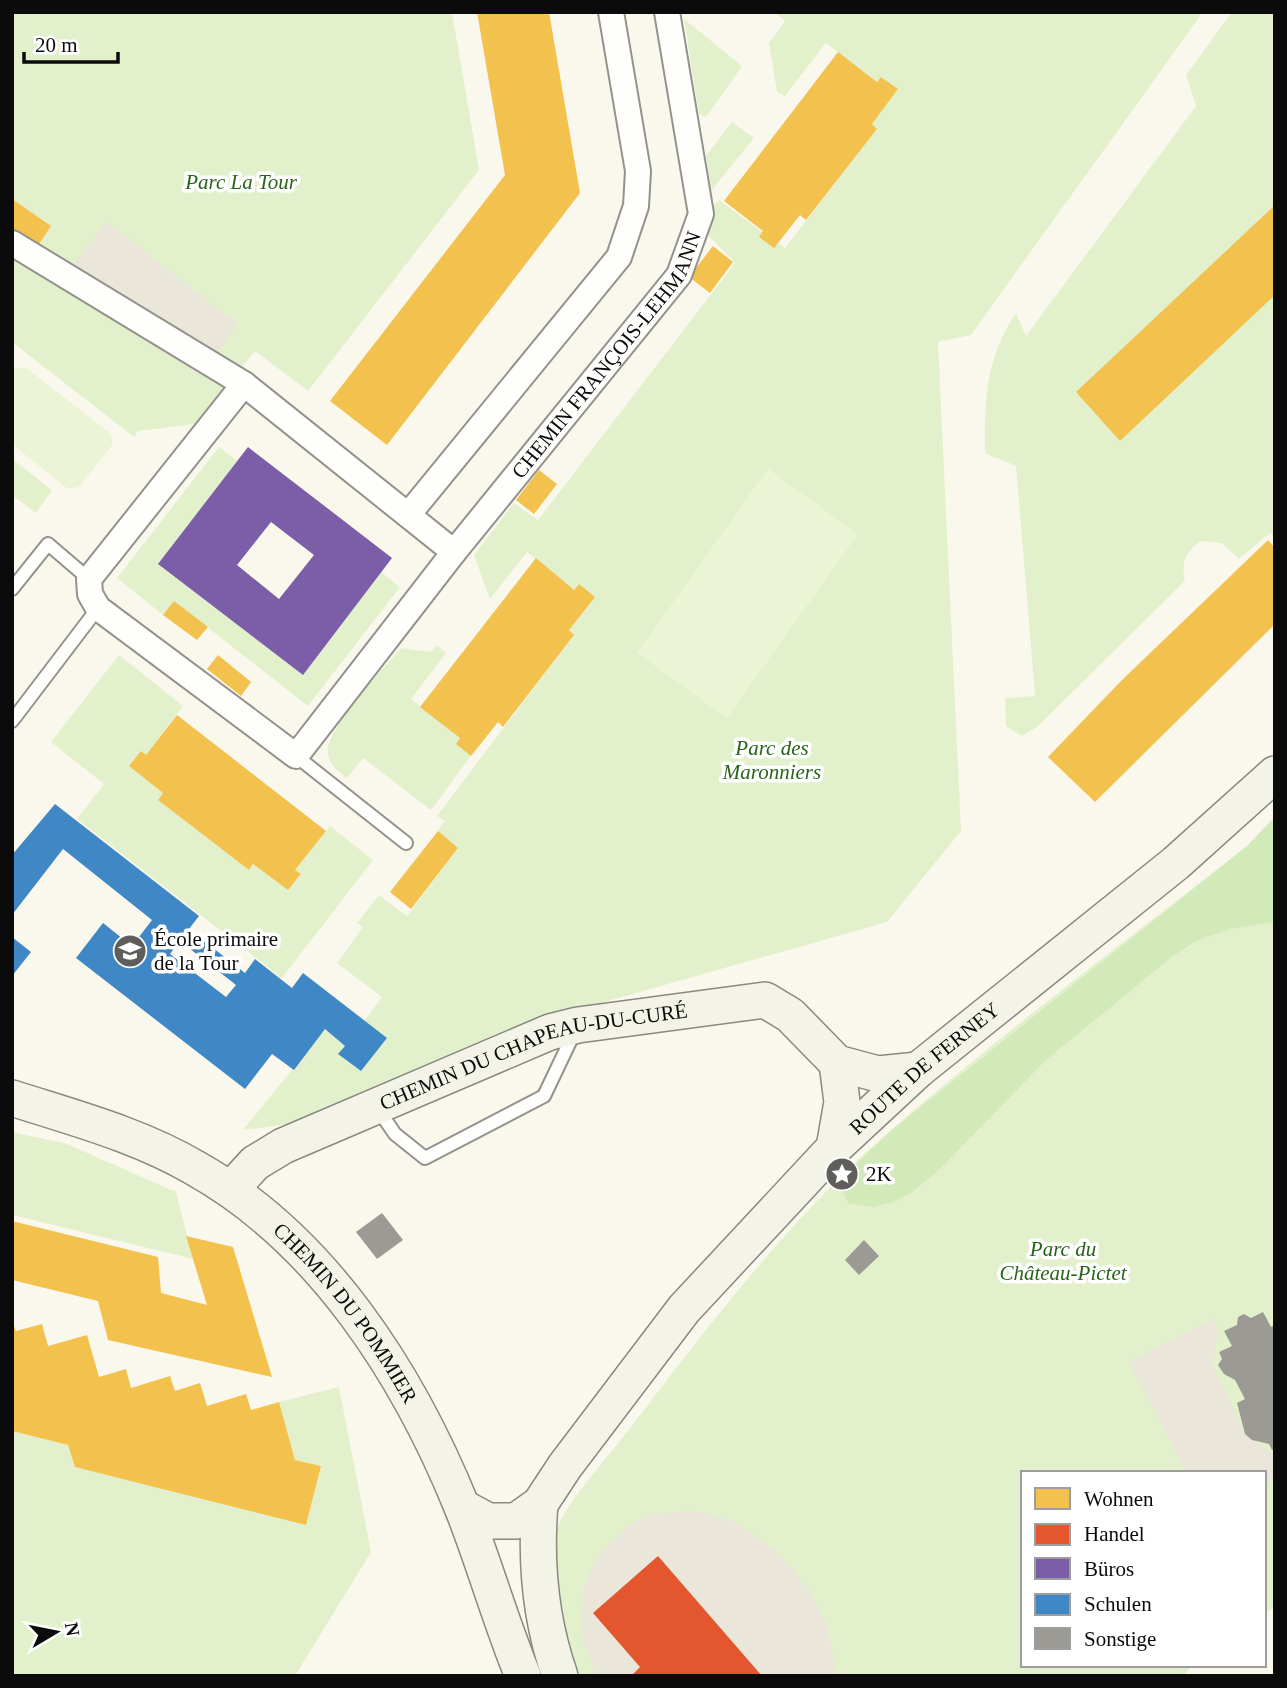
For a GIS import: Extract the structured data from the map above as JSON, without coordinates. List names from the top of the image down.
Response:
{
  "streets": {
    "street": [
      "CHEMIN FRANÇOIS-LEHMANN",
      "CHEMIN DU CHAPEAU-DU-CURÉ",
      "ROUTE DE FERNEY",
      "CHEMIN DU POMMIER"
    ]
  },
  "crossings": [
    ["CHEMIN DU CHAPEAU-DU-CURÉ", "CHEMIN DU POMMIER"]
  ],
  "parks": ["Parc La Tour", "Parc des Maronniers", "Parc du Château-Pictet"],
  "places": {
    "school or university": ["École primaire de la Tour"],
    "place": ["2K"]
  },
  "legend": [
    "Wohnen",
    "Handel",
    "Büros",
    "Schulen",
    "Sonstige"
  ],
  "scale_bar": "20 m",
  "north": "right"
}
